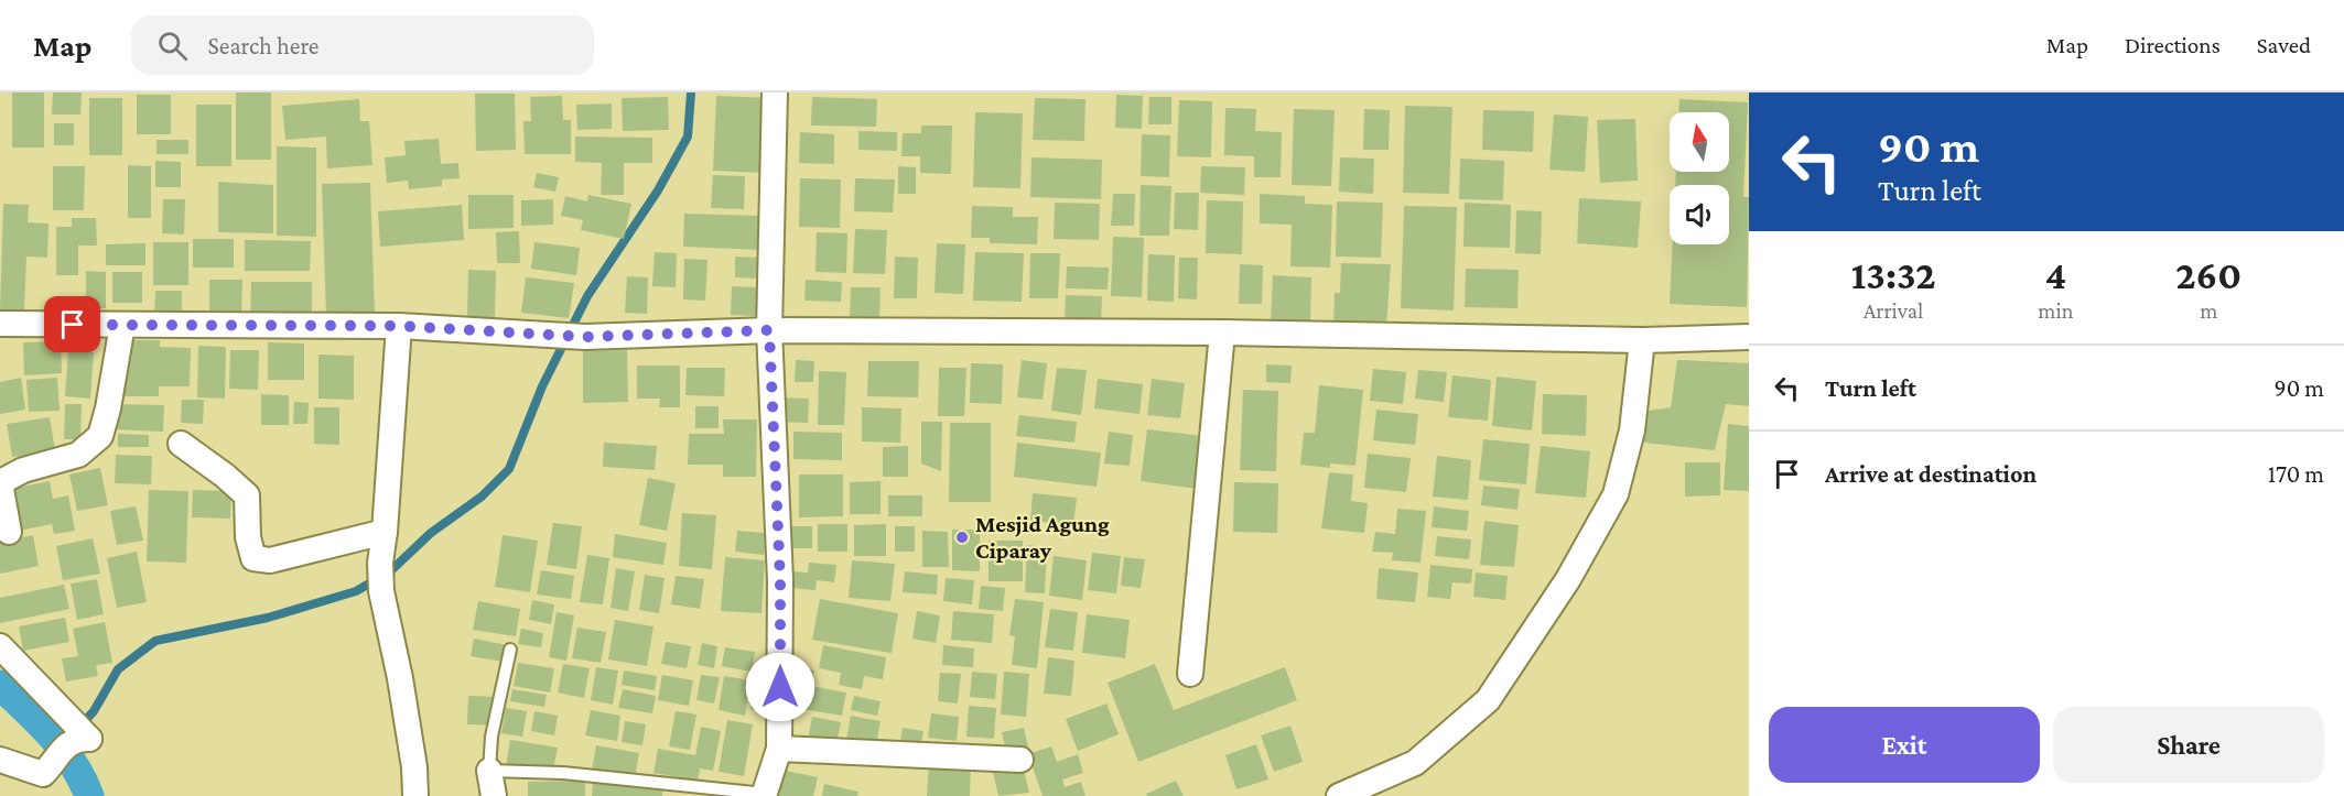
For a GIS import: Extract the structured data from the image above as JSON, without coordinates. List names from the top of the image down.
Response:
{
  "places": ["Mesjid Agung Ciparay"],
  "north": "top",
  "page": {
    "header": "Map",
    "search": "Search here",
    "nav": ["Map", "Directions", "Saved"],
    "turn": ["90 m", "Turn left"],
    "eta": [
      "13:32",
      "Arrival",
      "4",
      "min",
      "260",
      "m"
    ],
    "list": [
      {
        "name": "Turn left",
        "value": "90 m"
      },
      {
        "name": "Arrive at destination",
        "value": "170 m"
      }
    ],
    "buttons": ["Exit", "Share"]
  }
}
